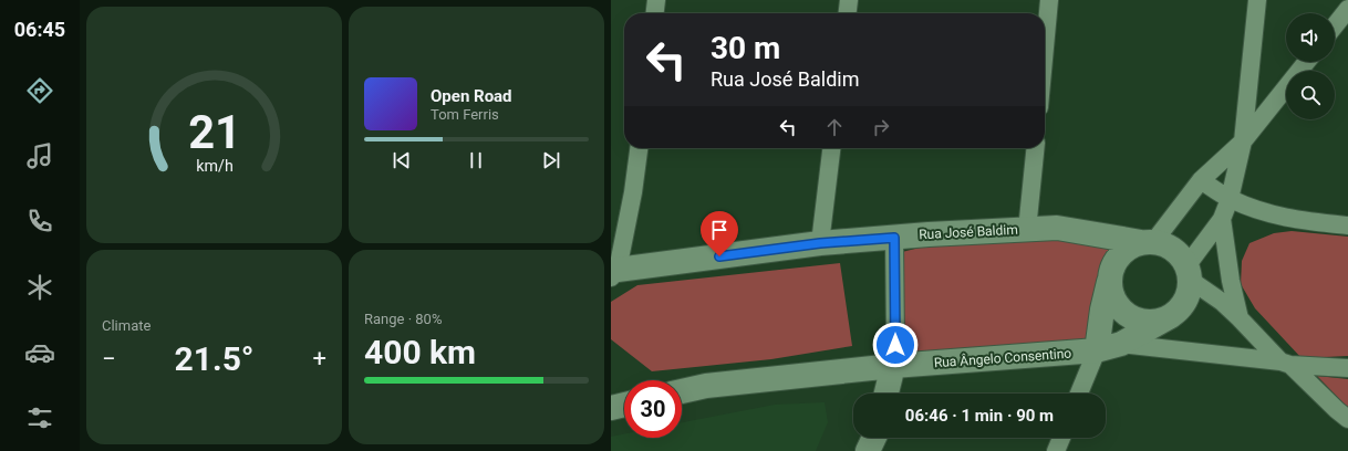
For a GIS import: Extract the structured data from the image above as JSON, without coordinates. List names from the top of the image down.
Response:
{
  "streets": {
    "street": ["Rua José Baldim", "Rua Ângelo Consentino"]
  },
  "crossings": [
    ["Rua José Baldim", "Rua Ângelo Consentino"]
  ],
  "page": {
    "tabs": "06:45",
    "turn": ["30 m", "Rua José Baldim"],
    "song": ["Open Road", "Tom Ferris"],
    "tile": [
      "Climate",
      ["Range · 80%", "400 km"]
    ],
    "heat": ["−", "21.5°", "+"],
    "limit": "30",
    "trip": "06:46 · 1 min · 90 m",
    "gauge": ["21", "km/h"]
  }
}
